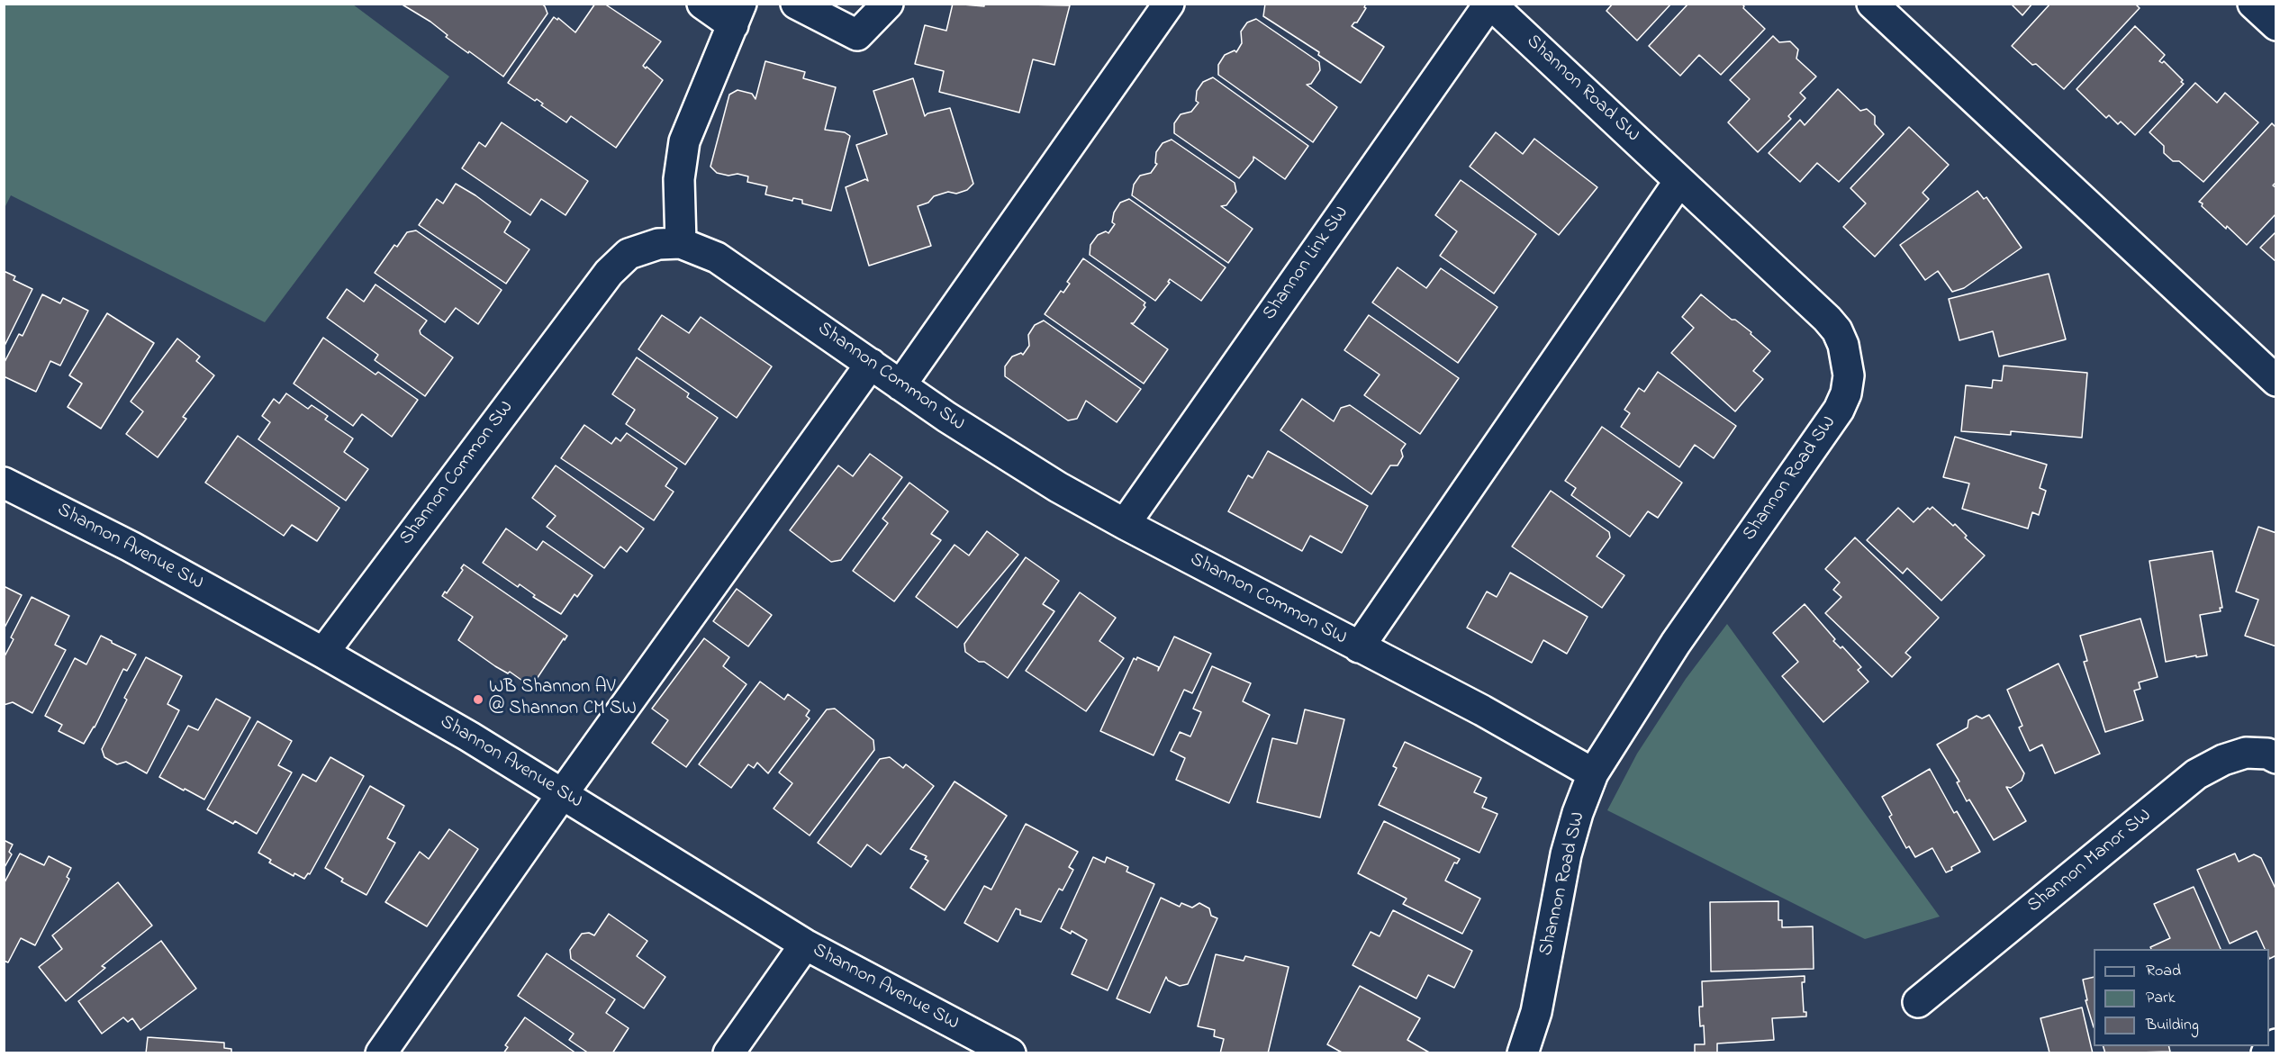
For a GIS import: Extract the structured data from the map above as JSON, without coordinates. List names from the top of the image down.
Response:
{
  "streets": {
    "street": [
      "Shannon Road SW",
      "Shannon Link SW",
      "Shannon Common SW",
      "Shannon Avenue SW",
      "Shannon Manor SW"
    ]
  },
  "crossings": [
    ["Shannon Road SW", "Shannon Link SW"],
    ["Shannon Road SW", "Shannon Common SW"],
    ["Shannon Link SW", "Shannon Common SW"],
    ["Shannon Common SW", "Shannon Avenue SW"]
  ],
  "places": ["WB Shannon AV @ Shannon CM SW"],
  "legend": ["Road", "Park", "Building"]
}
